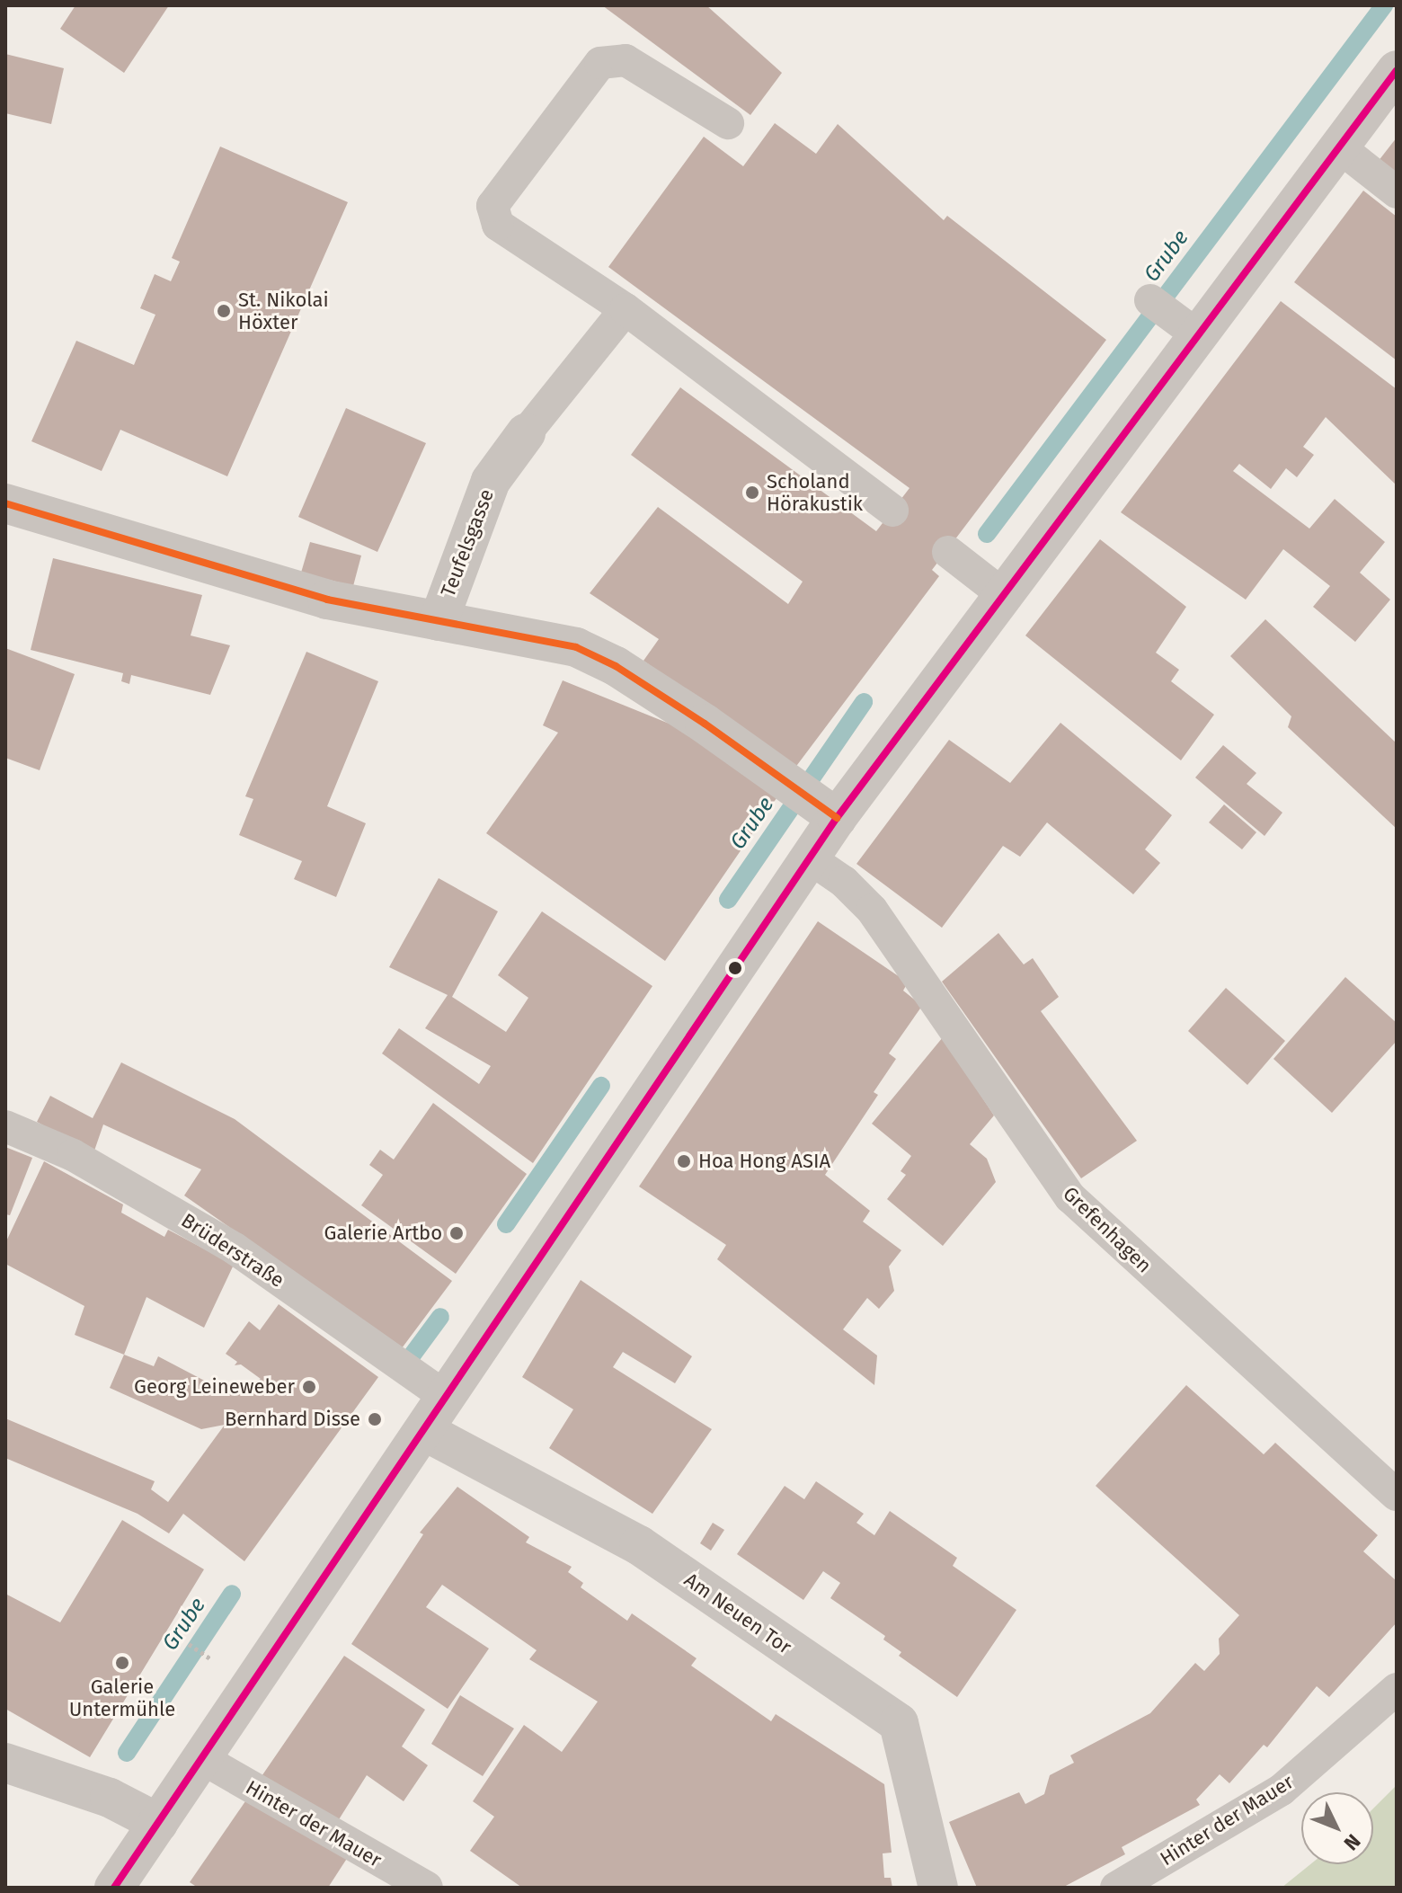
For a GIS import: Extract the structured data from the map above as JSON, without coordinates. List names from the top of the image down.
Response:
{
  "streets": {
    "street": ["Teufelsgasse", "Am Neuen Tor"],
    "lane": ["Grefenhagen", "Brüderstraße", "Hinter der Mauer"]
  },
  "water": ["Grube"],
  "places": [
    "St. Nikolai Höxter",
    "Scholand Hörakustik",
    "Hoa Hong ASIA",
    "Galerie Artbo",
    "Georg Leineweber",
    "Bernhard Disse",
    "Galerie Untermühle"
  ],
  "north": "bottom right"
}
